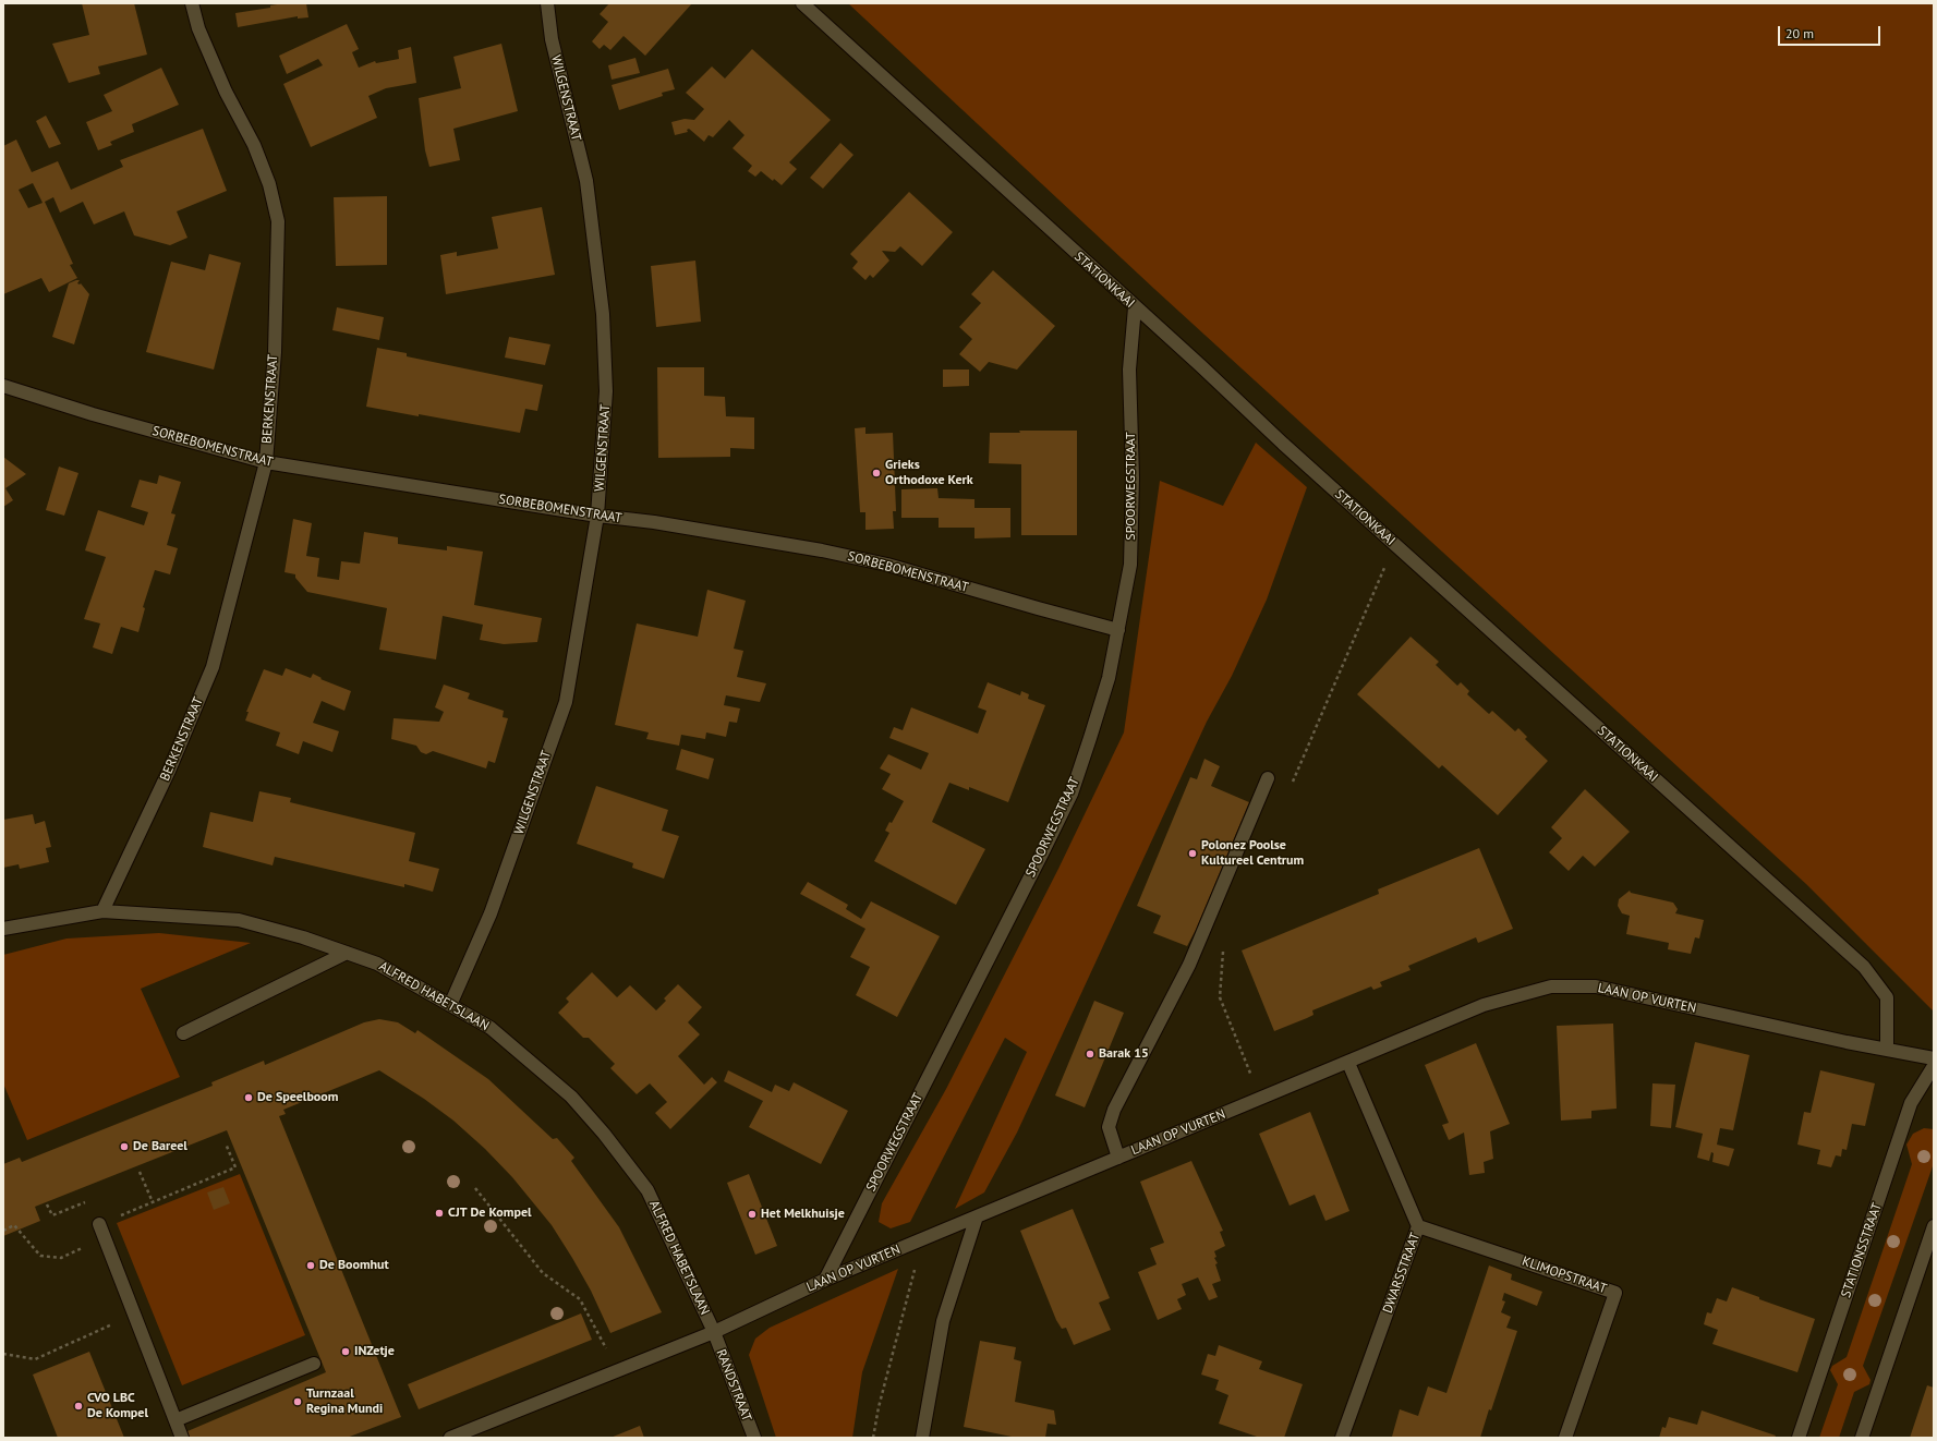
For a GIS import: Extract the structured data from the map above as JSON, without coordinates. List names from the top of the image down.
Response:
{
  "streets": {
    "street": [
      "WILGENSTRAAT",
      "STATIONKAAI",
      "BERKENSTRAAT",
      "SORBEBOMENSTRAAT",
      "SPOORWEGSTRAAT",
      "ALFRED HABETSLAAN",
      "LAAN OP VURTEN",
      "STATIONSSTRAAT",
      "DWARSSTRAAT",
      "KLIMOPSTRAAT",
      "RANDSTRAAT"
    ]
  },
  "crossings": [
    ["WILGENSTRAAT", "SORBEBOMENSTRAAT"],
    ["WILGENSTRAAT", "ALFRED HABETSLAAN"],
    ["STATIONKAAI", "SPOORWEGSTRAAT"],
    ["STATIONKAAI", "LAAN OP VURTEN"],
    ["BERKENSTRAAT", "SORBEBOMENSTRAAT"],
    ["BERKENSTRAAT", "ALFRED HABETSLAAN"],
    ["SORBEBOMENSTRAAT", "SPOORWEGSTRAAT"],
    ["SPOORWEGSTRAAT", "LAAN OP VURTEN"],
    ["ALFRED HABETSLAAN", "LAAN OP VURTEN"],
    ["ALFRED HABETSLAAN", "RANDSTRAAT"],
    ["LAAN OP VURTEN", "DWARSSTRAAT"],
    ["LAAN OP VURTEN", "RANDSTRAAT"],
    ["DWARSSTRAAT", "KLIMOPSTRAAT"]
  ],
  "places": [
    "Grieks Orthodoxe Kerk",
    "Polonez Poolse Kultureel Centrum",
    "Barak 15",
    "De Speelboom",
    "De Bareel",
    "CJT De Kompel",
    "Het Melkhuisje",
    "De Boomhut",
    "INZetje",
    "Turnzaal Regina Mundi",
    "CVO LBC De Kompel"
  ],
  "scale_bar": "20 m"
}
